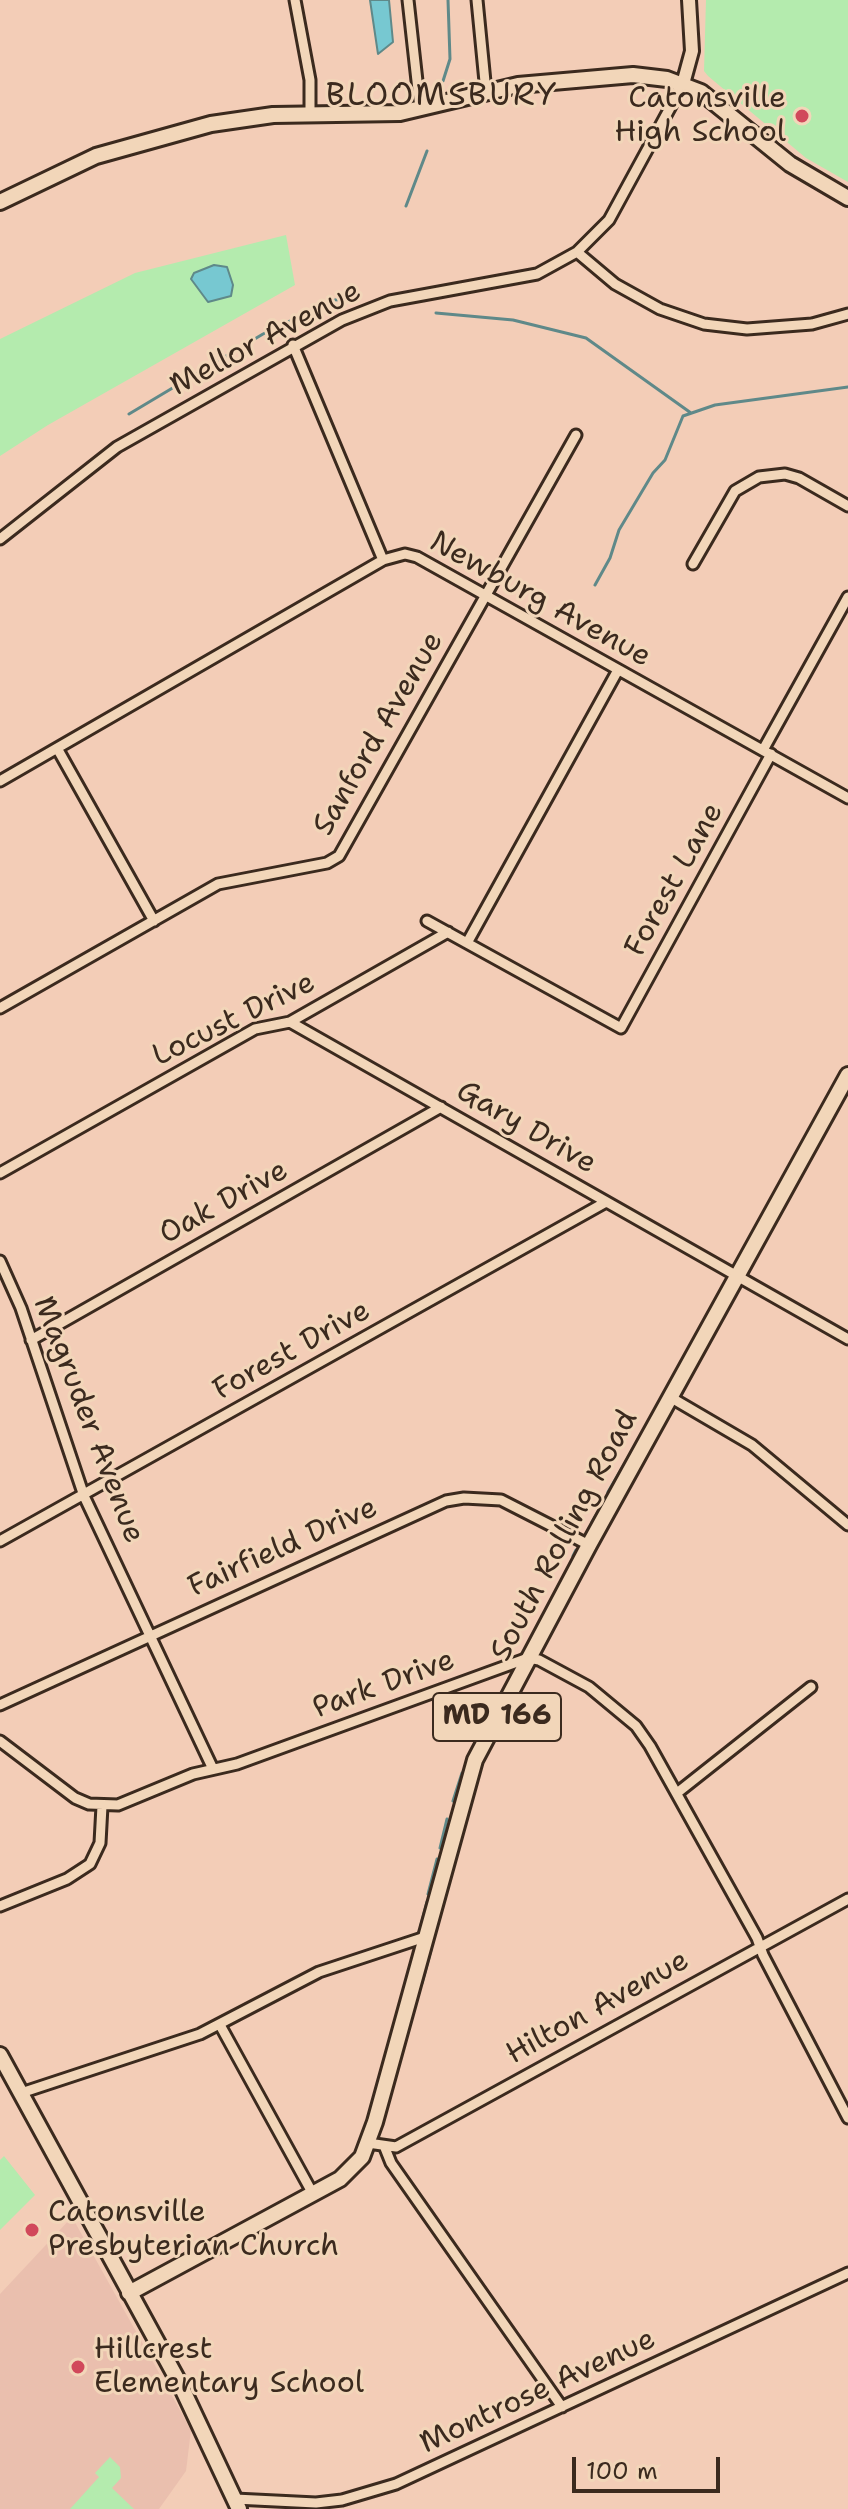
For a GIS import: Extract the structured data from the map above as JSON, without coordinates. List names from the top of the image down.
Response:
{
  "streets": {
    "main road": ["South Rolling Road", "MD 166"],
    "street": [
      "Mellor Avenue",
      "Newburg Avenue",
      "Sanford Avenue",
      "Forest Lane",
      "Locust Drive",
      "Gary Drive",
      "Oak Drive",
      "Forest Drive",
      "Magruder Avenue",
      "Fairfield Drive",
      "Park Drive",
      "Hilton Avenue",
      "Montrose Avenue"
    ]
  },
  "crossings": [
    ["Newburg Avenue", "Sanford Avenue"],
    ["Newburg Avenue", "Forest Lane"],
    ["Locust Drive", "Gary Drive"],
    ["Gary Drive", "Oak Drive"],
    ["Gary Drive", "Forest Drive"],
    ["Gary Drive", "South Rolling Road"],
    ["Oak Drive", "Magruder Avenue"],
    ["Forest Drive", "Magruder Avenue"],
    ["Magruder Avenue", "Fairfield Drive"],
    ["Magruder Avenue", "Park Drive"],
    ["South Rolling Road", "Fairfield Drive"],
    ["South Rolling Road", "Park Drive"]
  ],
  "districts": ["BLOOMSBURY"],
  "places": ["Catonsville High School", "Catonsville Presbyterian Church", "Hillcrest Elementary School"],
  "scale_bar": "100 m"
}
